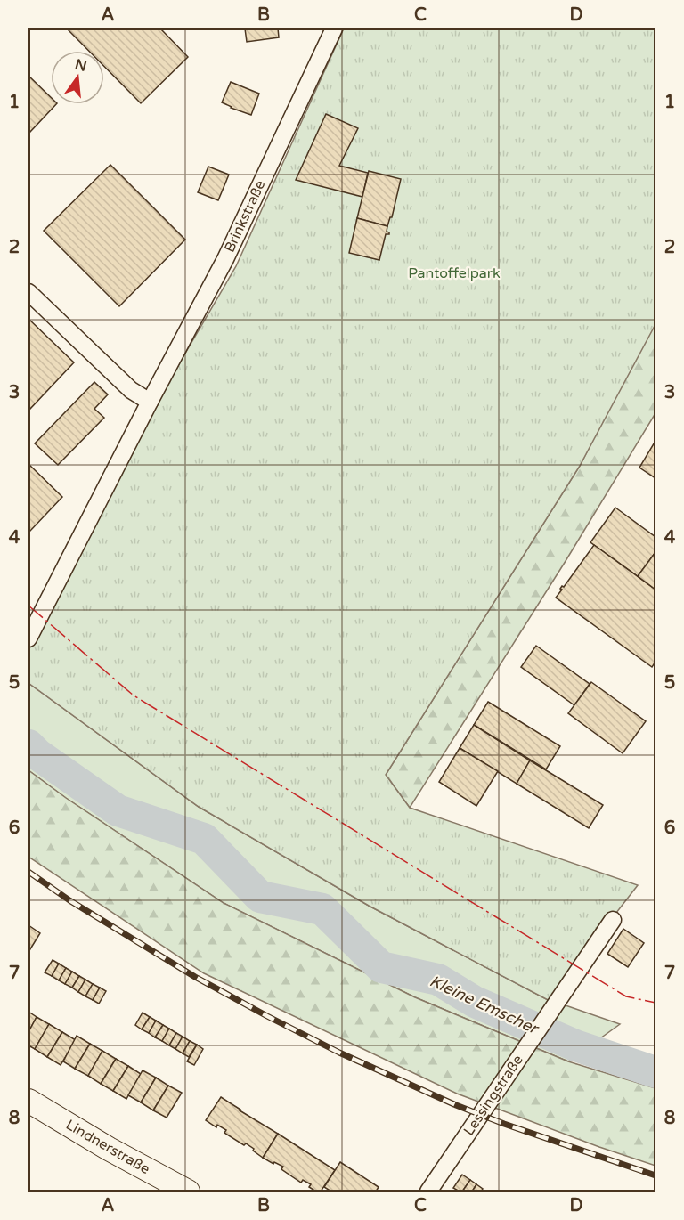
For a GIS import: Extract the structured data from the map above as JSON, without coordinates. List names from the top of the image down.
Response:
{
  "streets": {
    "street": ["Brinkstraße", "Lessingstraße", "Lindnerstraße"]
  },
  "water": ["Kleine Emscher"],
  "parks": ["Pantoffelpark"],
  "north": "top",
  "grid": {
    "columns": [
      "A",
      "B",
      "C",
      "D"
    ],
    "rows": [
      "1",
      "2",
      "3",
      "4",
      "5",
      "6",
      "7",
      "8"
    ]
  }
}
